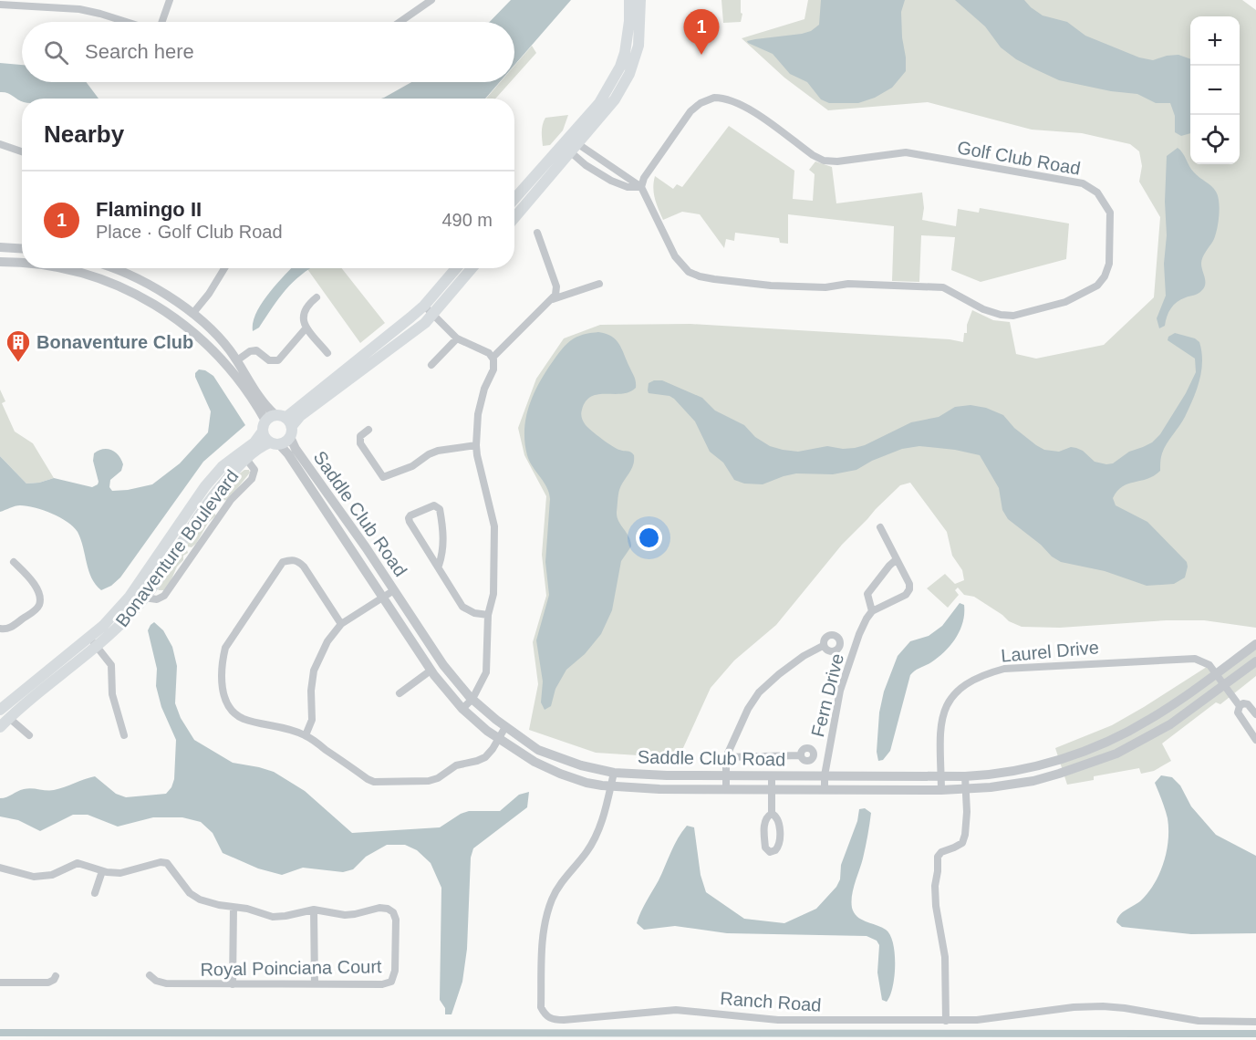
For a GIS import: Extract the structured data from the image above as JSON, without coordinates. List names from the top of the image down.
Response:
{
  "streets": {
    "main road": ["Bonaventure Boulevard"],
    "street": [
      "Golf Club Road",
      "Saddle Club Road",
      "Laurel Drive",
      "Fern Drive",
      "Royal Poinciana Court",
      "Ranch Road"
    ]
  },
  "crossings": [
    ["Saddle Club Road", "Bonaventure Boulevard"],
    ["Saddle Club Road", "Laurel Drive"],
    ["Saddle Club Road", "Fern Drive"],
    ["Saddle Club Road", "Ranch Road"]
  ],
  "places": {
    "building": ["Bonaventure Club"]
  },
  "page": {
    "pins": "1",
    "map_buttons": ["+", "−"],
    "search": "Search here",
    "heading": "Nearby",
    "list": [
      {
        "mark": "1",
        "name": "Flamingo II",
        "note": "Place · Golf Club Road",
        "value": "490 m"
      }
    ]
  }
}
